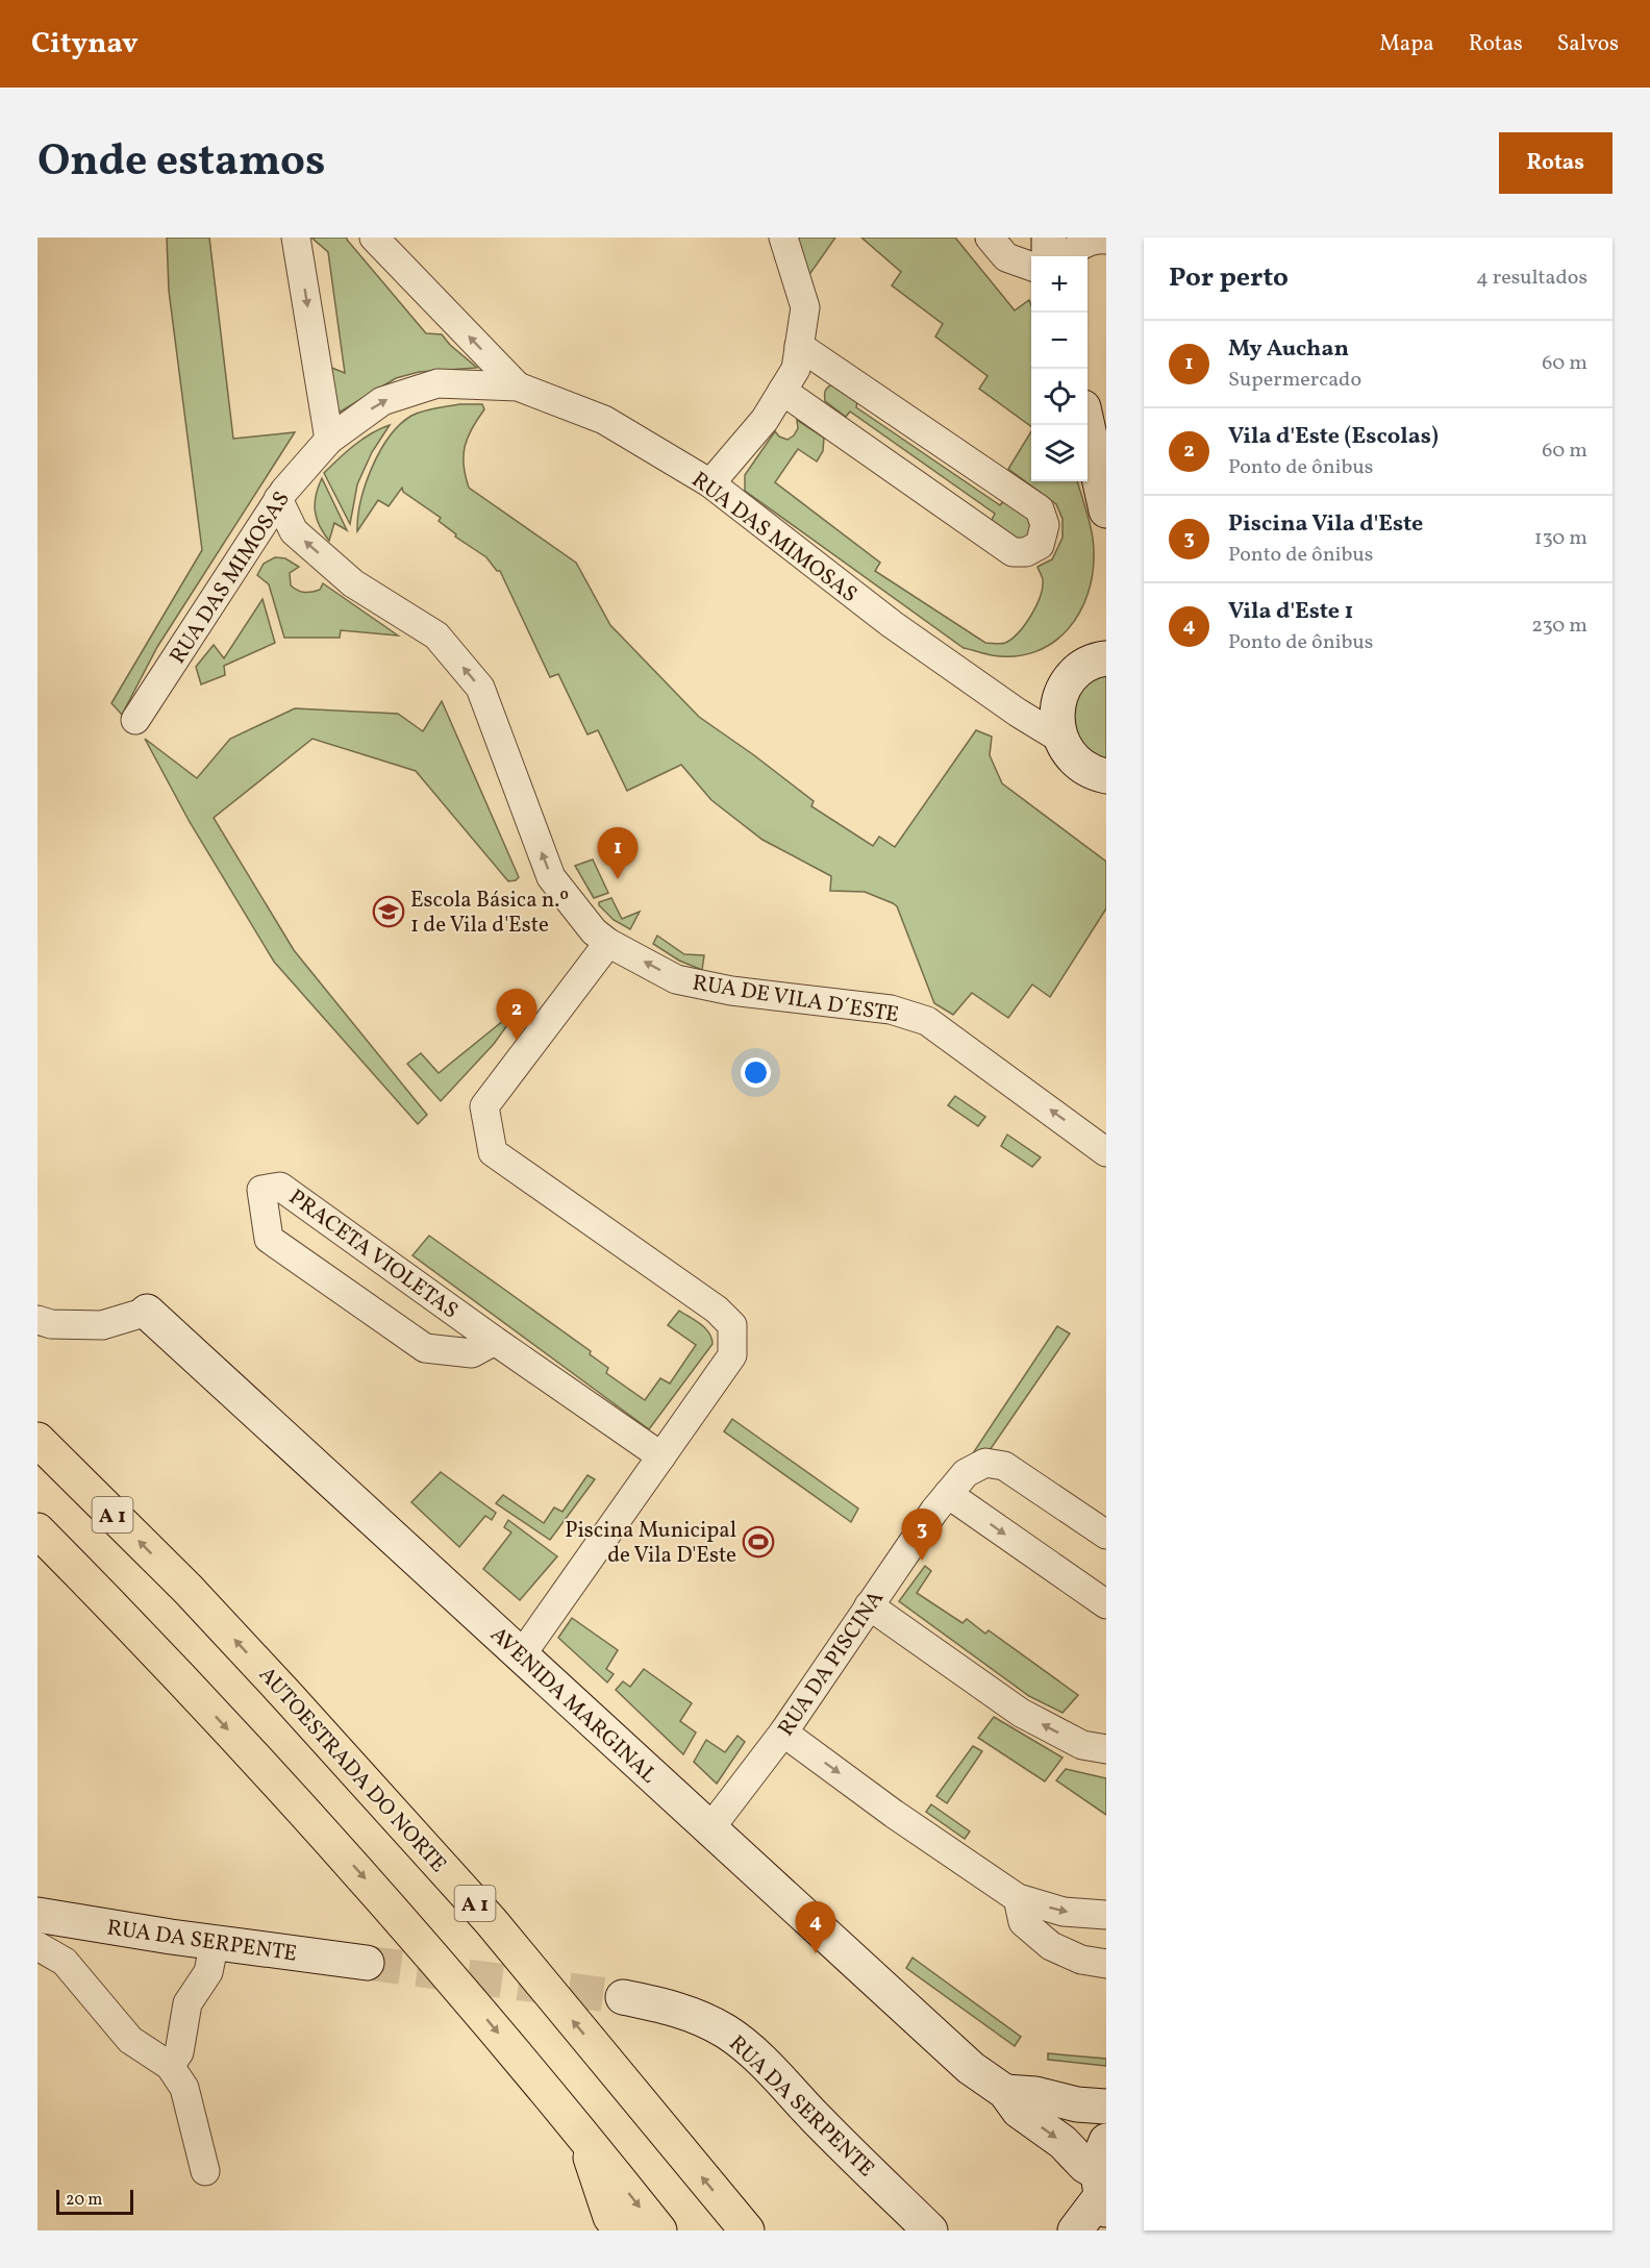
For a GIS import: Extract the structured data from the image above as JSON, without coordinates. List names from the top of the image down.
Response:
{
  "streets": {
    "highway": ["A 1", "AUTOESTRADA DO NORTE"],
    "street": [
      "RUA DAS MIMOSAS",
      "RUA DE VILA D´ESTE",
      "PRACETA VIOLETAS",
      "RUA DA PISCINA",
      "AVENIDA MARGINAL",
      "RUA DA SERPENTE"
    ]
  },
  "crossings": [
    ["RUA DAS MIMOSAS", "RUA DE VILA D´ESTE"],
    ["RUA DA PISCINA", "AVENIDA MARGINAL"]
  ],
  "one_way": ["RUA DE VILA D´ESTE"],
  "places": {
    "school or university": ["Escola Básica n.º 1 de Vila d'Este"],
    "sports": ["Piscina Municipal de Vila D'Este"]
  },
  "scale_bar": "20 m",
  "page": {
    "header": "Citynav",
    "nav": ["Mapa", "Rotas", "Salvos"],
    "title": "Onde estamos",
    "buttons": "Rotas",
    "heading": ["Por perto", "4 resultados"],
    "map_buttons": ["+", "−"],
    "list": [
      {
        "mark": "1",
        "name": "My Auchan",
        "note": "Supermercado",
        "value": "60 m"
      },
      {
        "mark": "2",
        "name": "Vila d'Este (Escolas)",
        "note": "Ponto de ônibus",
        "value": "60 m"
      },
      {
        "mark": "3",
        "name": "Piscina Vila d'Este",
        "note": "Ponto de ônibus",
        "value": "130 m"
      },
      {
        "mark": "4",
        "name": "Vila d'Este 1",
        "note": "Ponto de ônibus",
        "value": "230 m"
      }
    ],
    "pins": [
      "1",
      "2",
      "3",
      "4"
    ],
    "scale": "20 m"
  }
}
